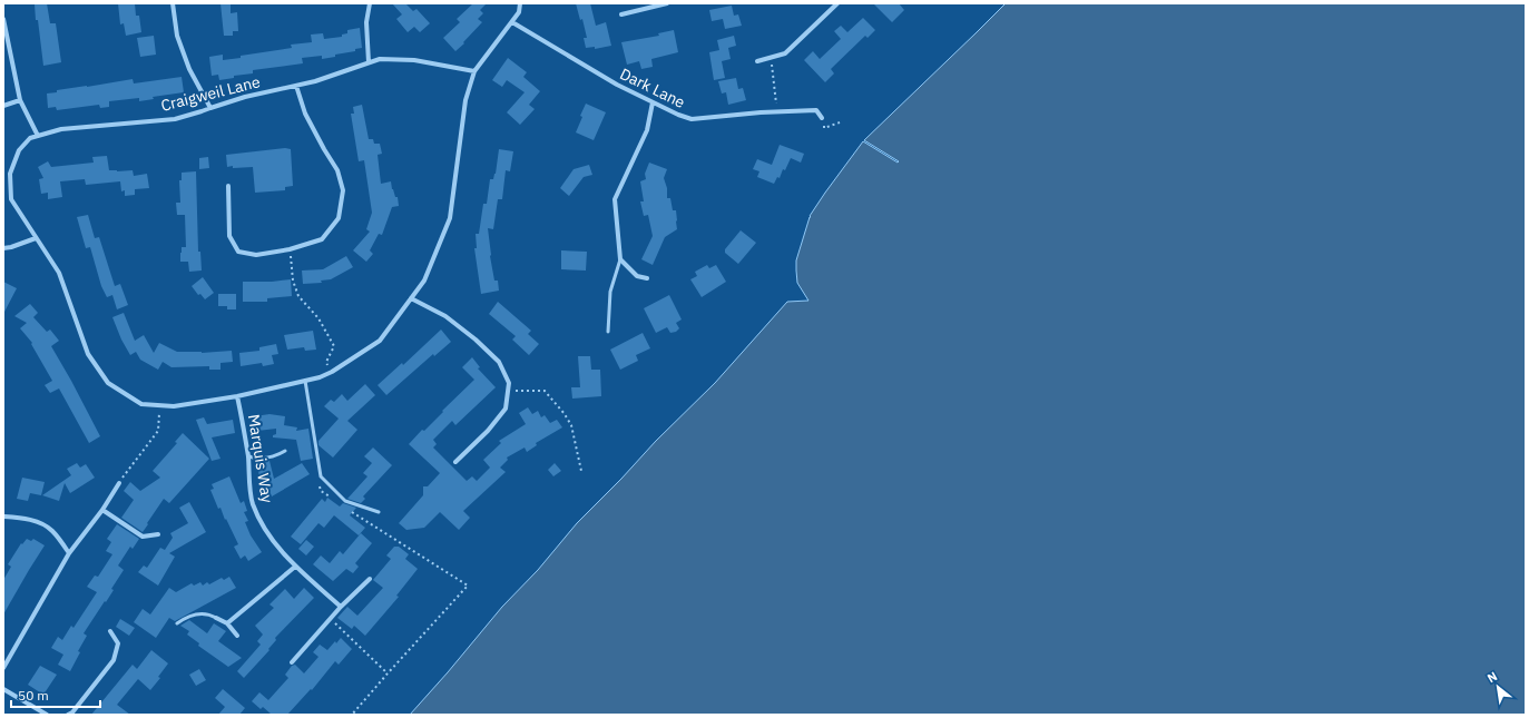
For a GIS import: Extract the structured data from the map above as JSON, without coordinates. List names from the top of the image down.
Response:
{
  "streets": {
    "street": ["Dark Lane", "Craigweil Lane", "Marquis Way"]
  },
  "crossings": [
    ["Craigweil Lane", "Marquis Way"]
  ],
  "scale_bar": "50 m",
  "north": "top left"
}
